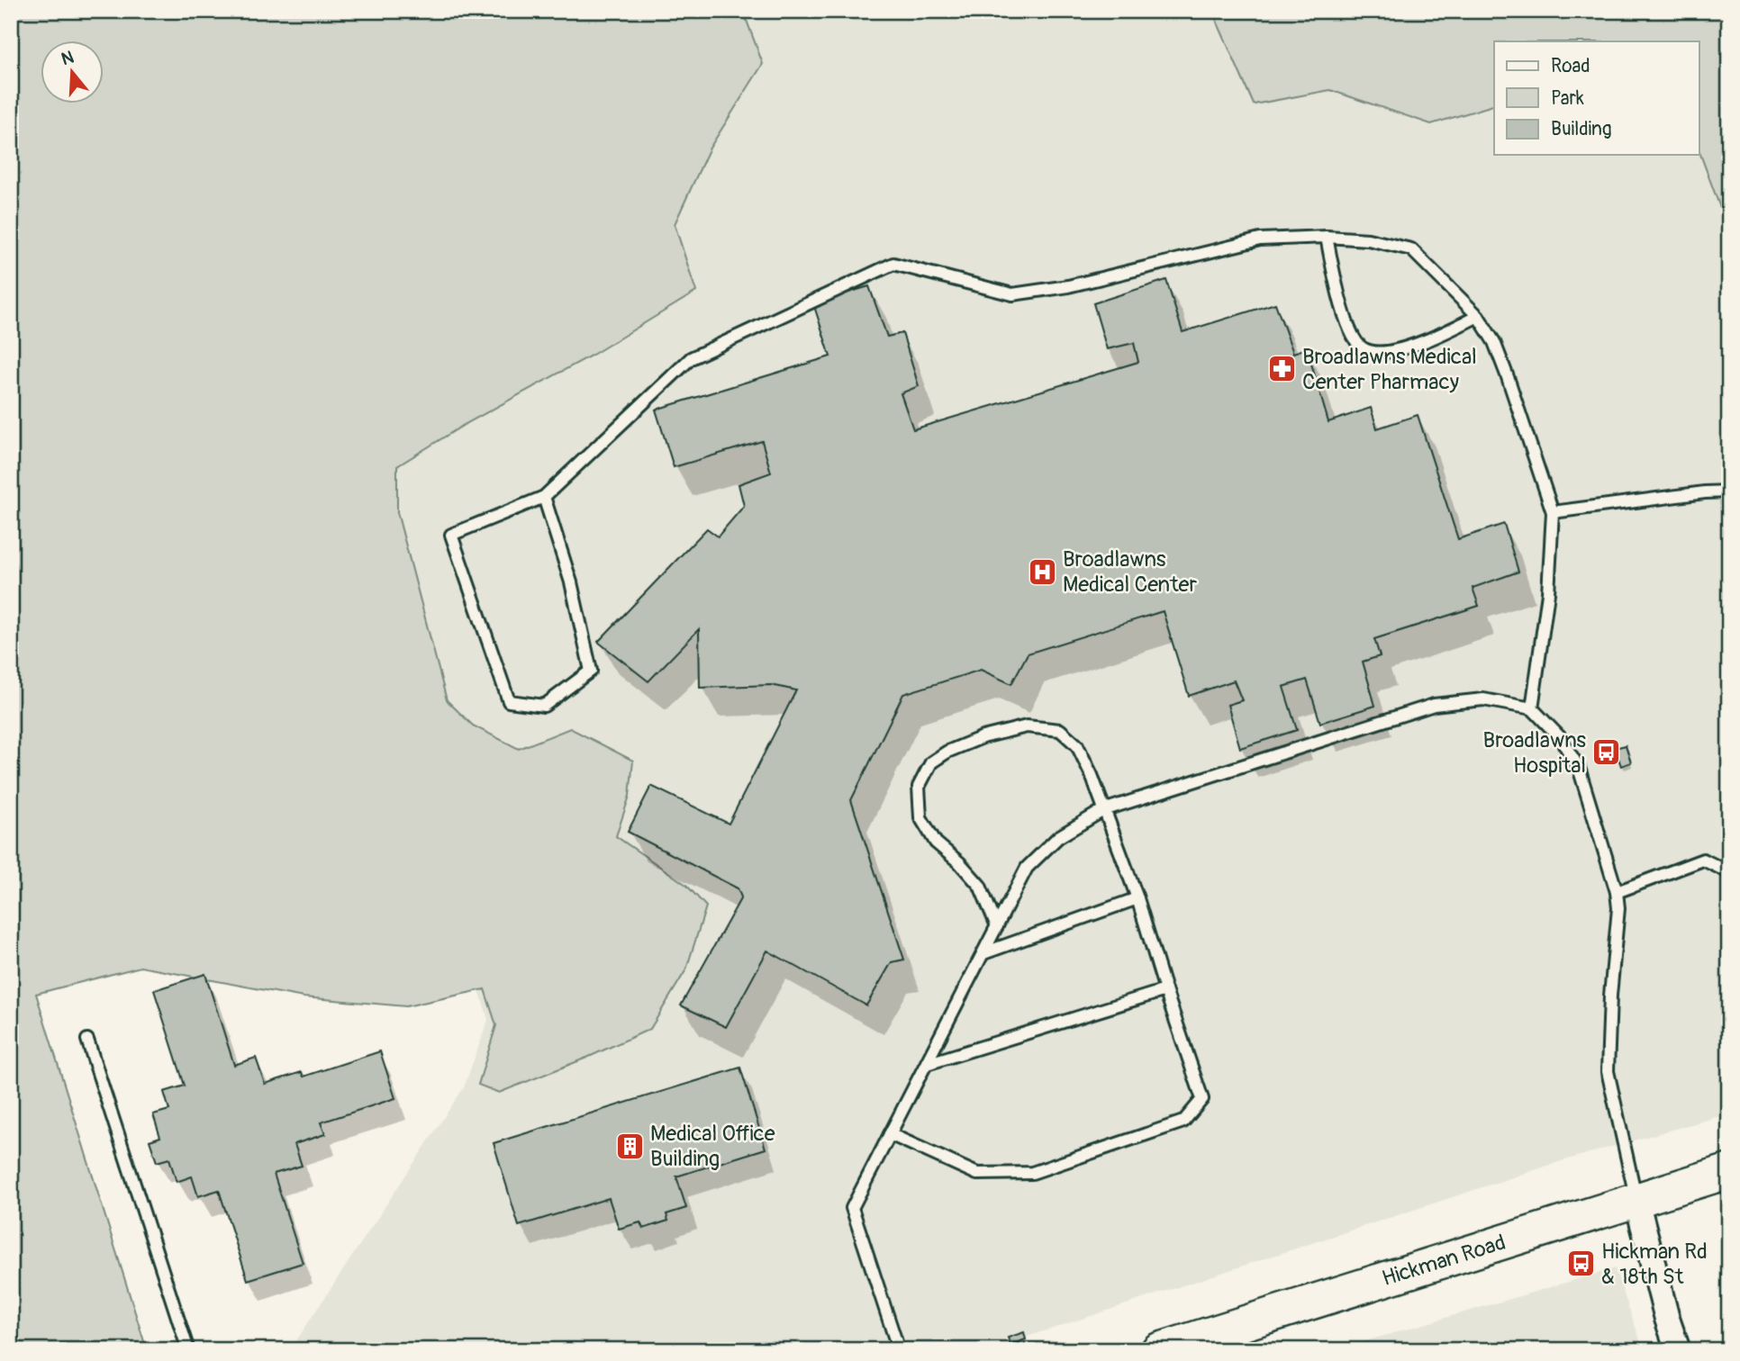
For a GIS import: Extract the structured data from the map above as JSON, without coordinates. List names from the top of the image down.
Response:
{
  "streets": {
    "main road": ["Hickman Road"]
  },
  "places": {
    "pharmacy": ["Broadlawns Medical Center Pharmacy"],
    "hospital": ["Broadlawns Medical Center"],
    "bus stop": ["Broadlawns Hospital", "Hickman Rd & 18th St"],
    "building": ["Medical Office Building"]
  },
  "legend": ["Road", "Park", "Building"],
  "north": "top"
}
